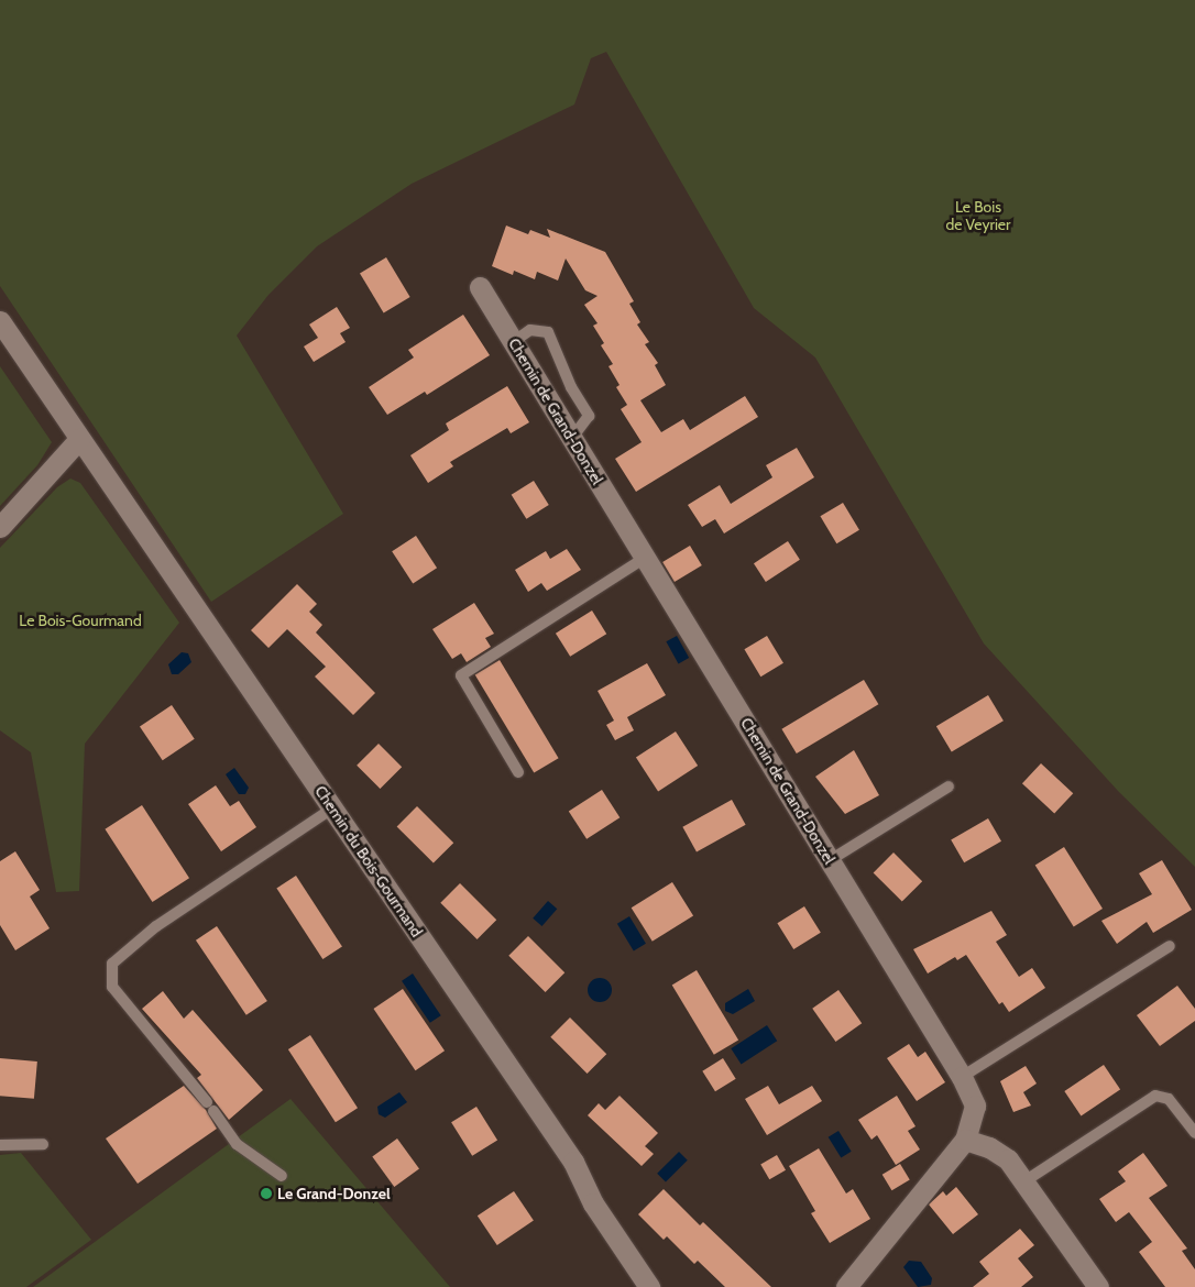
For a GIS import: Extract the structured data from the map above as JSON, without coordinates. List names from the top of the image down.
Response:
{
  "streets": {
    "street": ["Chemin de Grand-Donzel", "Chemin du Bois-Gourmand"]
  },
  "parks": ["Le Bois de Veyrier", "Le Bois-Gourmand"],
  "places": ["Le Grand-Donzel"]
}
